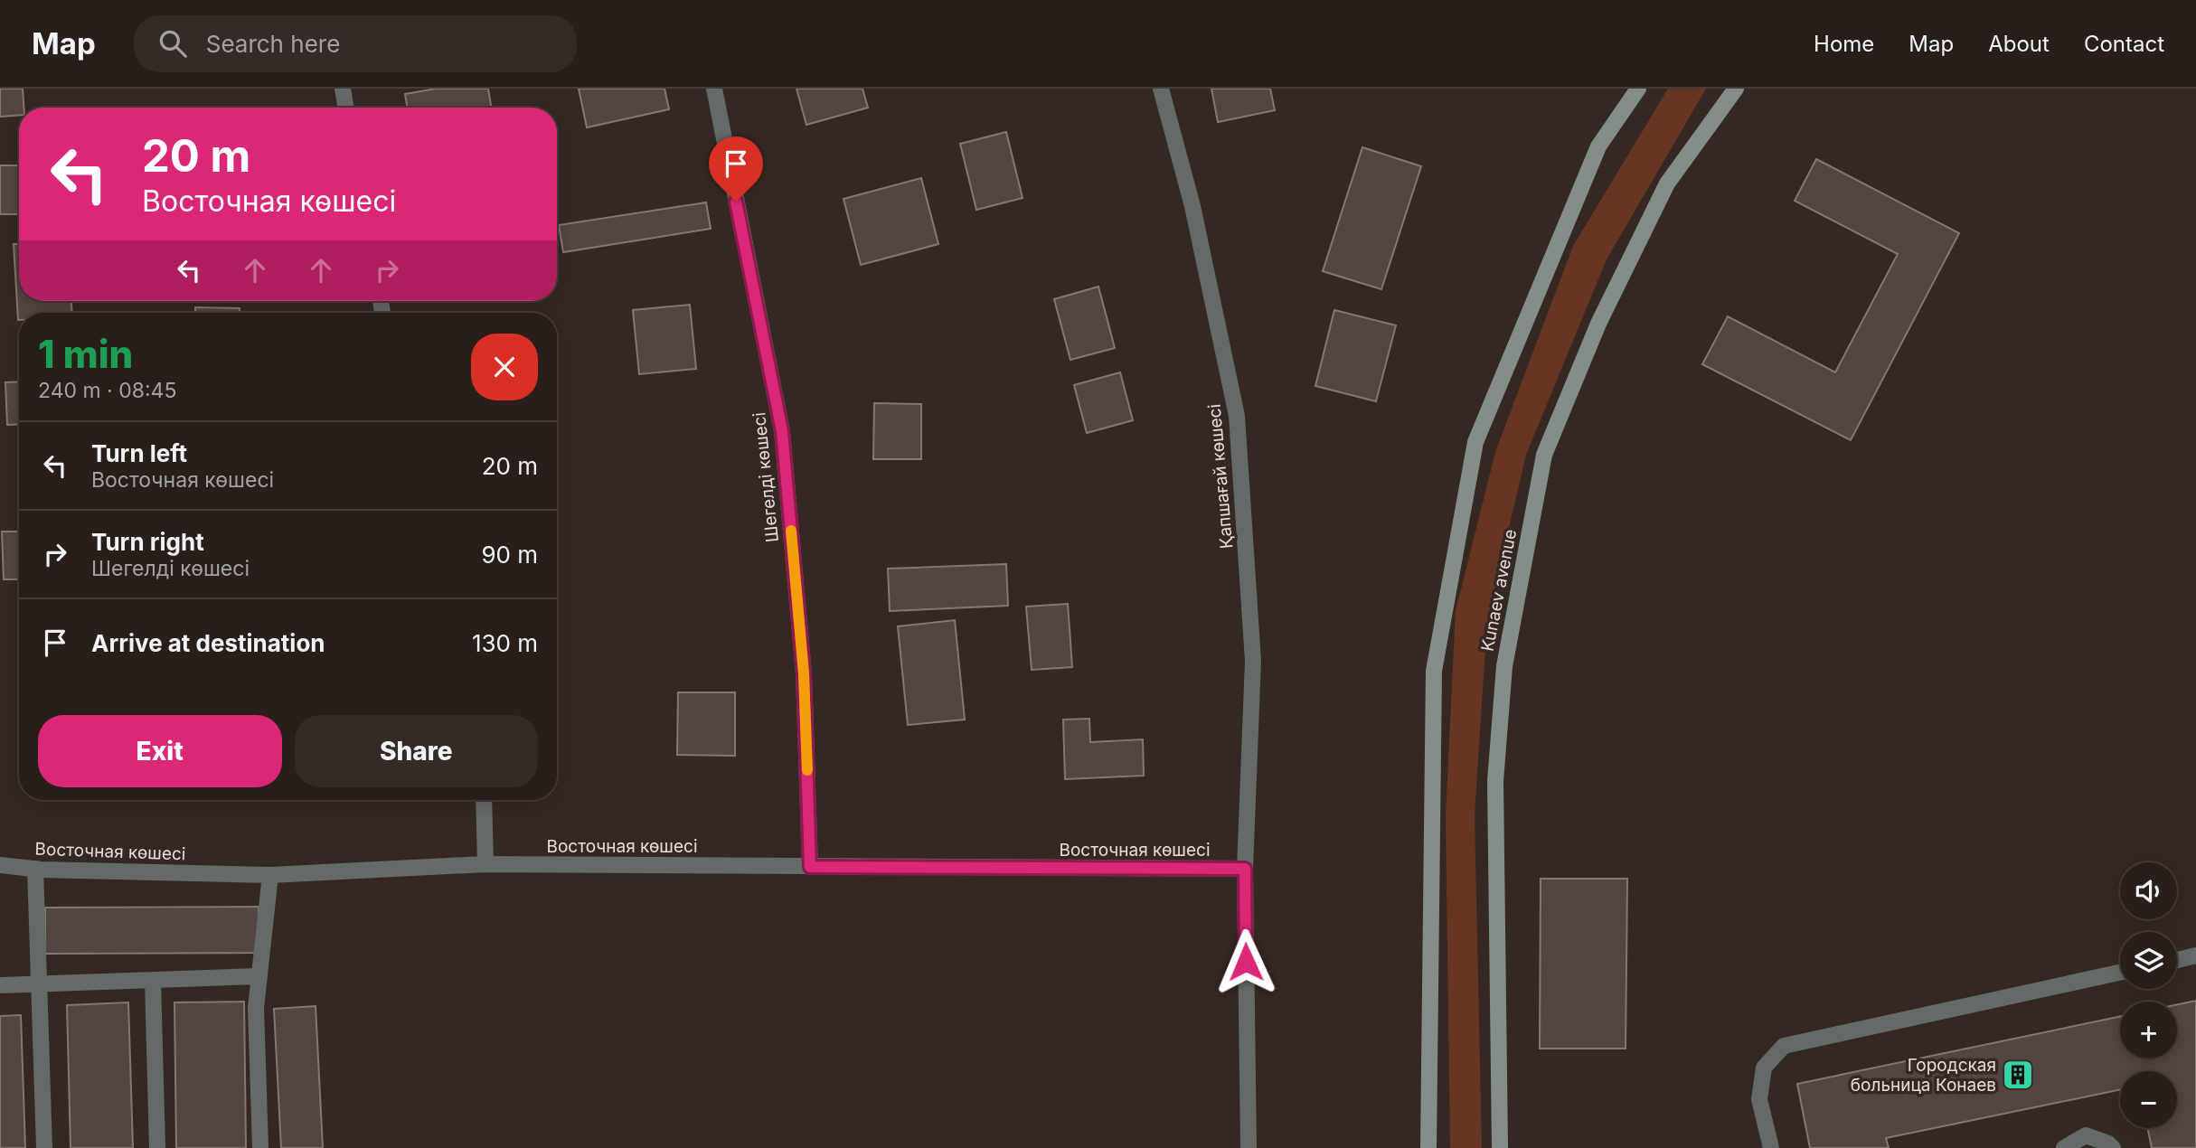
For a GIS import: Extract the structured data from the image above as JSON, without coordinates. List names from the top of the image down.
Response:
{
  "streets": {
    "main road": ["Kunaev avenue"],
    "street": ["Қапшағай көшесі", "Шегелді көшесі", "Восточная көшесі"]
  },
  "crossings": [
    ["Қапшағай көшесі", "Восточная көшесі"],
    ["Шегелді көшесі", "Восточная көшесі"]
  ],
  "places": {
    "building": ["Городская больница Конаев"]
  },
  "page": {
    "header": "Map",
    "search": "Search here",
    "nav": [
      "Home",
      "Map",
      "About",
      "Contact"
    ],
    "turn": ["20 m", "Восточная көшесі"],
    "heading": ["1 min", "240 m · 08:45"],
    "list": [
      {
        "name": "Turn left",
        "note": "Восточная көшесі",
        "value": "20 m"
      },
      {
        "name": "Turn right",
        "note": "Шегелді көшесі",
        "value": "90 m"
      },
      {
        "name": "Arrive at destination",
        "value": "130 m"
      }
    ],
    "buttons": ["Exit", "Share"],
    "map_buttons": ["+", "−"]
  }
}
